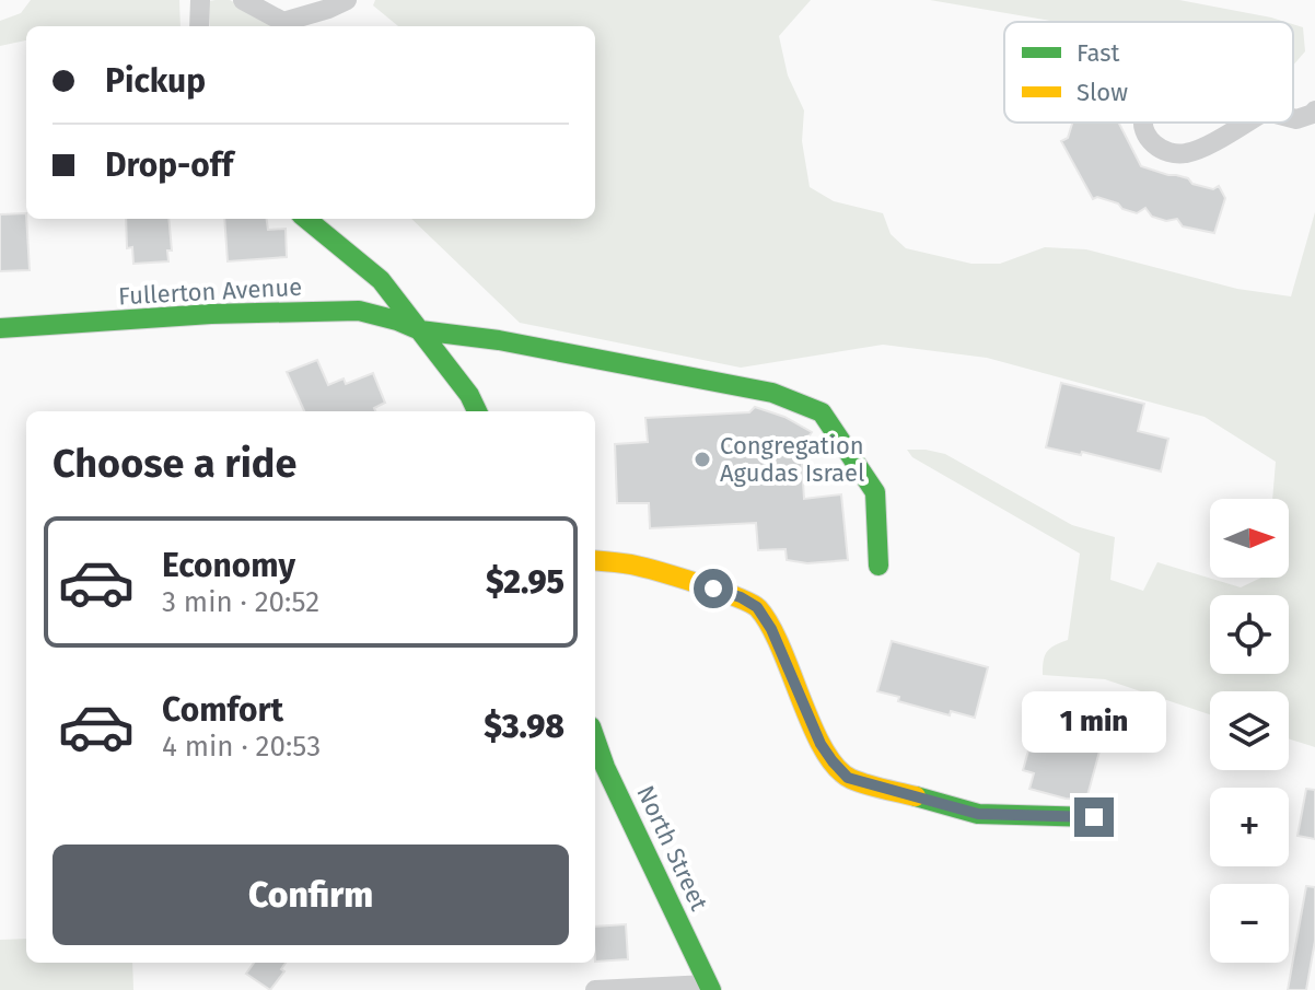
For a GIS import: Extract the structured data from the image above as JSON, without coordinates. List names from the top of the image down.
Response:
{
  "streets": {
    "street": ["Fullerton Avenue", "North Street"]
  },
  "places": ["Congregation Agudas Israel"],
  "legend": ["Fast", "Slow"],
  "north": "right",
  "page": {
    "banner": ["Pickup", "Drop-off"],
    "heading": "Choose a ride",
    "map_buttons": ["+", "−"],
    "list": [
      {
        "name": "Economy",
        "note": "3 min · 20:52",
        "value": "$2.95"
      },
      {
        "name": "Comfort",
        "note": "4 min · 20:53",
        "value": "$3.98"
      }
    ],
    "bubble": "1 min",
    "buttons": "Confirm"
  }
}
